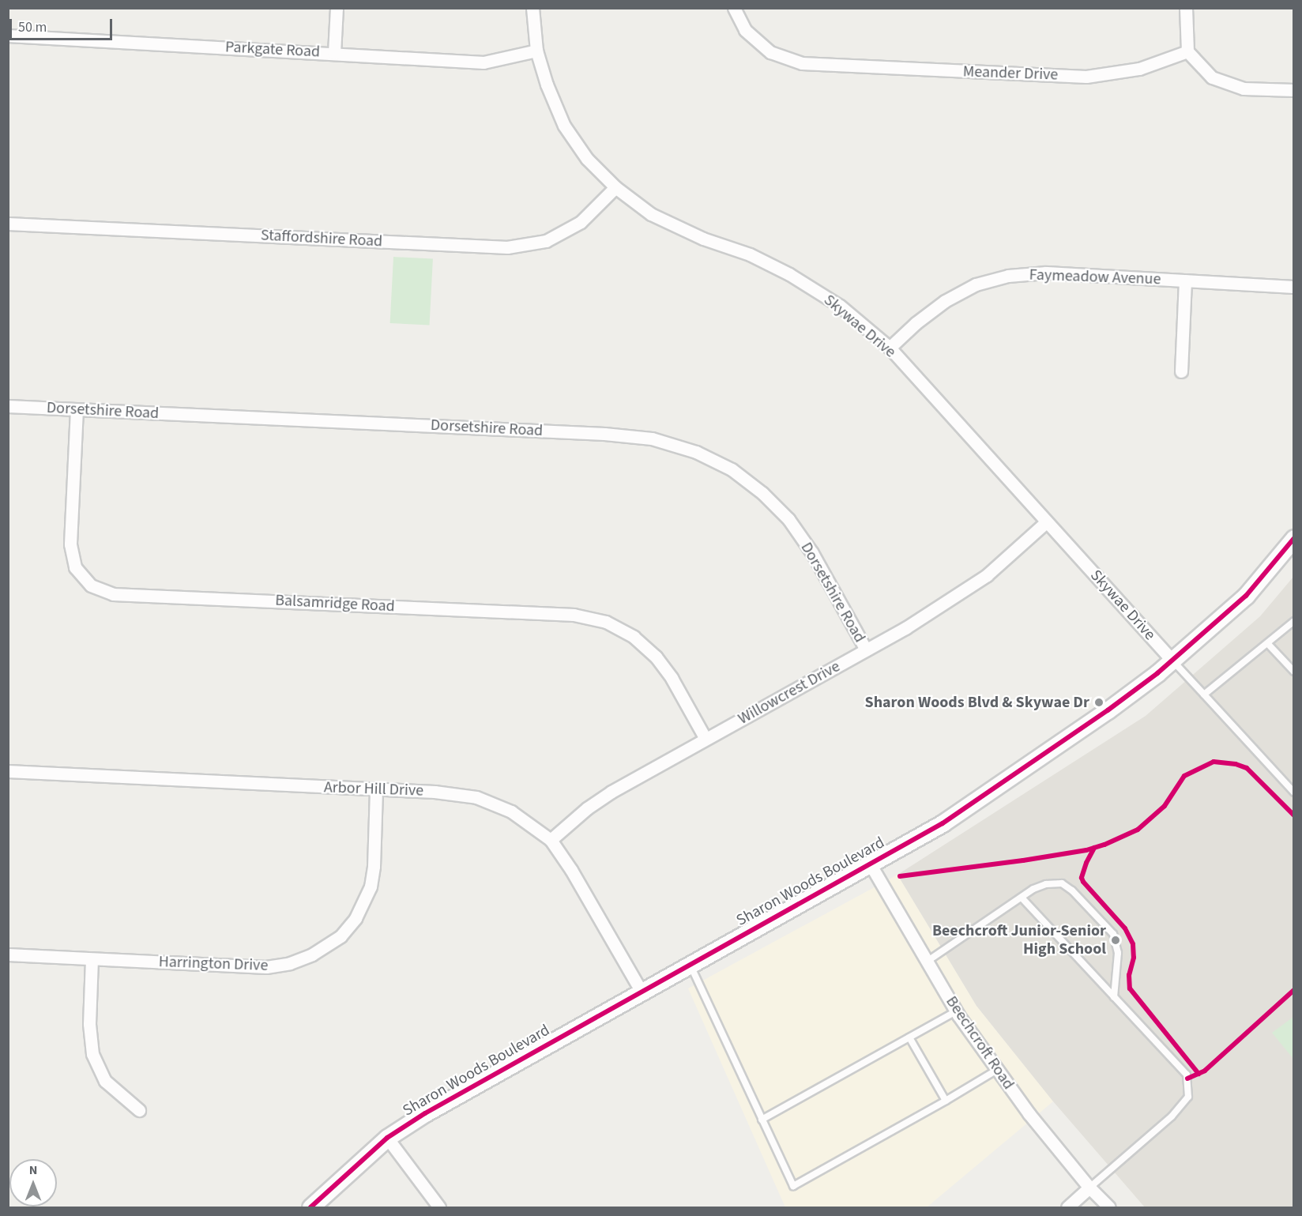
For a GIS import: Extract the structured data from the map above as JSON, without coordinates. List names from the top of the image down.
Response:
{
  "streets": {
    "street": [
      "Parkgate Road",
      "Meander Drive",
      "Staffordshire Road",
      "Faymeadow Avenue",
      "Skywae Drive",
      "Dorsetshire Road",
      "Balsamridge Road",
      "Willowcrest Drive",
      "Arbor Hill Drive",
      "Sharon Woods Boulevard",
      "Harrington Drive",
      "Beechcroft Road"
    ]
  },
  "crossings": [
    ["Parkgate Road", "Skywae Drive"],
    ["Staffordshire Road", "Skywae Drive"],
    ["Faymeadow Avenue", "Skywae Drive"],
    ["Skywae Drive", "Willowcrest Drive"],
    ["Skywae Drive", "Sharon Woods Boulevard"],
    ["Dorsetshire Road", "Balsamridge Road"],
    ["Dorsetshire Road", "Willowcrest Drive"],
    ["Balsamridge Road", "Willowcrest Drive"],
    ["Willowcrest Drive", "Arbor Hill Drive"],
    ["Arbor Hill Drive", "Sharon Woods Boulevard"],
    ["Arbor Hill Drive", "Harrington Drive"],
    ["Sharon Woods Boulevard", "Beechcroft Road"]
  ],
  "places": ["Sharon Woods Blvd & Skywae Dr", "Beechcroft Junior-Senior High School"],
  "scale_bar": "50 m",
  "north": "top"
}
